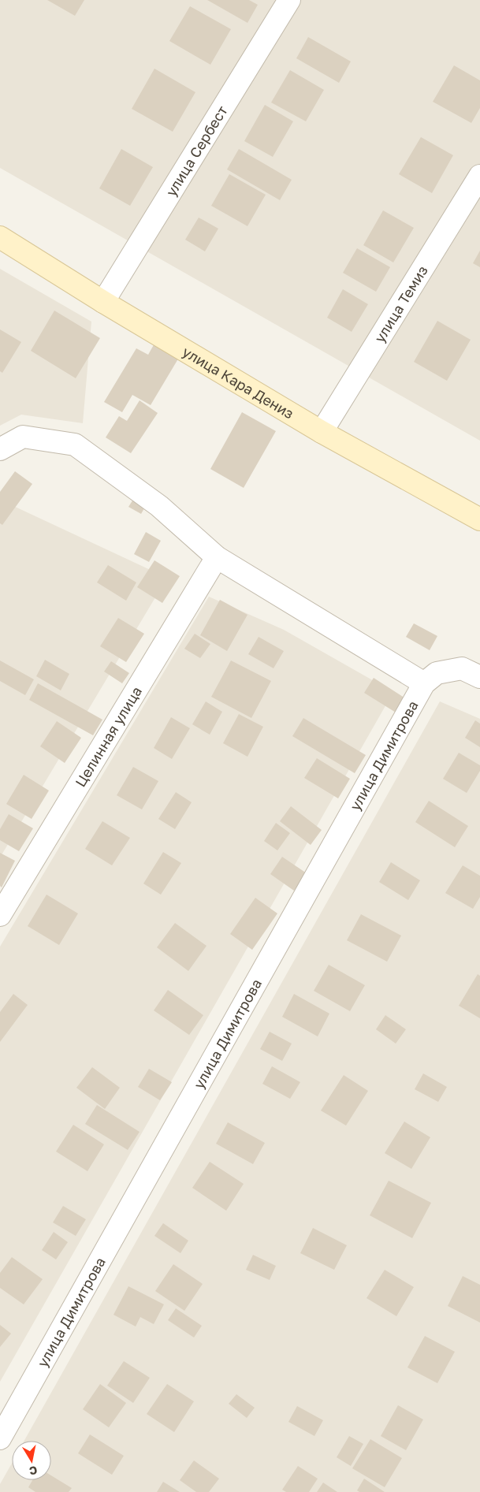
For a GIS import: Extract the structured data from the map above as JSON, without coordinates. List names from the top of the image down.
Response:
{
  "streets": {
    "main road": ["улица Кара Дениз"],
    "street": [
      "улица Сербест",
      "улица Темиз",
      "Целинная улица",
      "улица Димитрова"
    ]
  },
  "crossings": [
    ["улица Сербест", "улица Кара Дениз"],
    ["улица Темиз", "улица Кара Дениз"]
  ],
  "north": "bottom"
}
